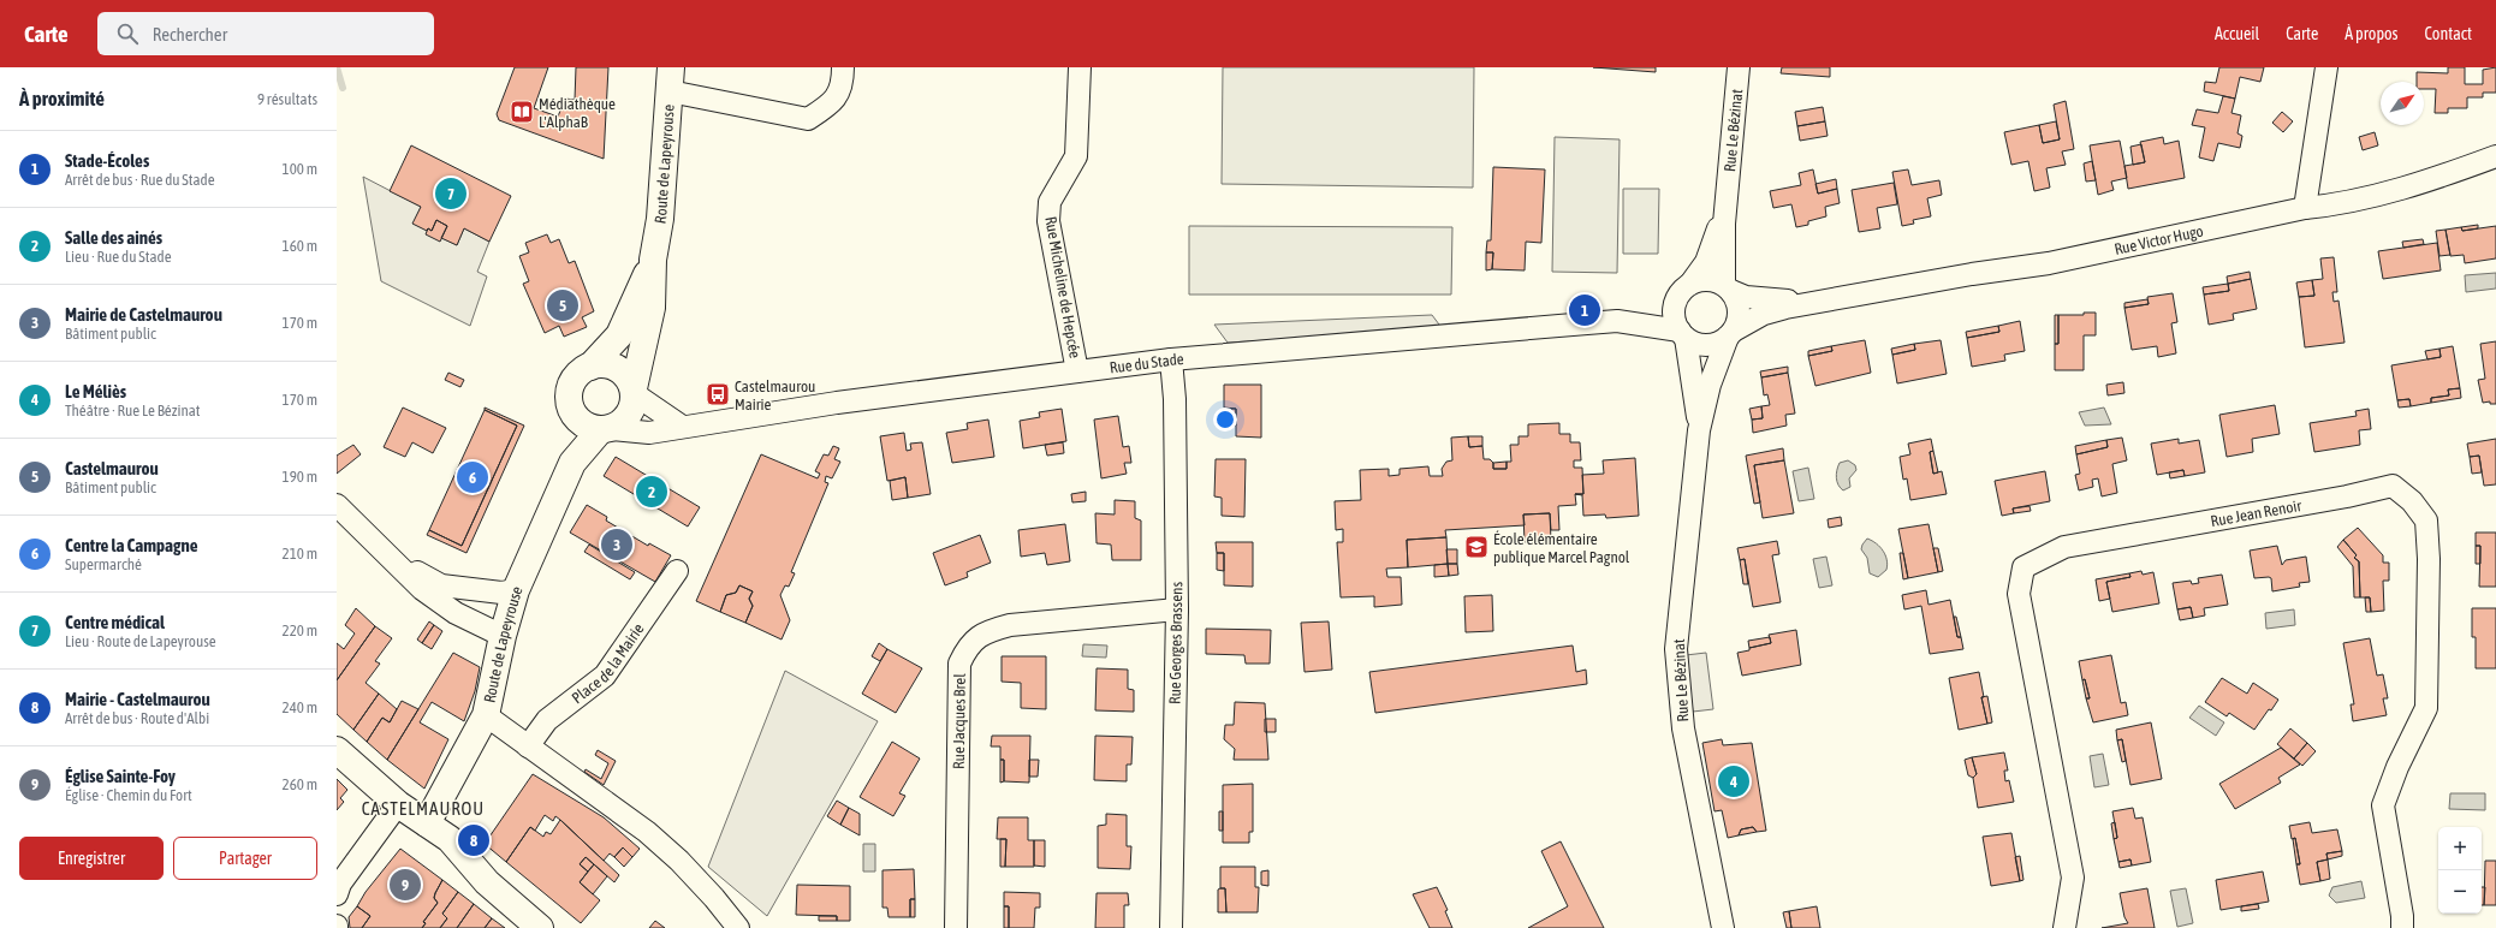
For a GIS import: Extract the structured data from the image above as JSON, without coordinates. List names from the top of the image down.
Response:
{
  "streets": {
    "street": [
      "Rue Le Bézinat",
      "Route de Lapeyrouse",
      "Rue Victor Hugo",
      "Rue Micheline de Hepcée",
      "Rue du Stade",
      "Rue Jean Renoir",
      "Rue Georges Brassens",
      "Place de la Mairie",
      "Rue Jacques Brel"
    ]
  },
  "crossings": [
    ["Rue Le Bézinat", "Rue Victor Hugo"],
    ["Rue Le Bézinat", "Rue du Stade"],
    ["Route de Lapeyrouse", "Rue du Stade"],
    ["Rue Victor Hugo", "Rue du Stade"],
    ["Rue Micheline de Hepcée", "Rue du Stade"],
    ["Rue du Stade", "Rue Georges Brassens"],
    ["Rue Georges Brassens", "Rue Jacques Brel"]
  ],
  "districts": ["CASTELMAUROU"],
  "places": {
    "library": ["Médiathèque L'AlphaB"],
    "bus stop": ["Castelmaurou Mairie"],
    "school or university": ["École élémentaire publique Marcel Pagnol"]
  },
  "north": "top right",
  "page": {
    "header": "Carte",
    "search": "Rechercher",
    "nav": [
      "Accueil",
      "Carte",
      "À propos",
      "Contact"
    ],
    "heading": ["À proximité", "9 résultats"],
    "list": [
      {
        "mark": "1",
        "name": "Stade-Écoles",
        "note": "Arrêt de bus · Rue du Stade",
        "value": "100 m"
      },
      {
        "mark": "2",
        "name": "Salle des ainés",
        "note": "Lieu · Rue du Stade",
        "value": "160 m"
      },
      {
        "mark": "3",
        "name": "Mairie de Castelmaurou",
        "note": "Bâtiment public",
        "value": "170 m"
      },
      {
        "mark": "4",
        "name": "Le Méliès",
        "note": "Théâtre · Rue Le Bézinat",
        "value": "170 m"
      },
      {
        "mark": "5",
        "name": "Castelmaurou",
        "note": "Bâtiment public",
        "value": "190 m"
      },
      {
        "mark": "6",
        "name": "Centre la Campagne",
        "note": "Supermarché",
        "value": "210 m"
      },
      {
        "mark": "7",
        "name": "Centre médical",
        "note": "Lieu · Route de Lapeyrouse",
        "value": "220 m"
      },
      {
        "mark": "8",
        "name": "Mairie - Castelmaurou",
        "note": "Arrêt de bus · Route d'Albi",
        "value": "240 m"
      },
      {
        "mark": "9",
        "name": "Église Sainte-Foy",
        "note": "Église · Chemin du Fort",
        "value": "260 m"
      }
    ],
    "pins": [
      "7",
      "5",
      "1",
      "6",
      "2",
      "3",
      "4",
      "8",
      "9"
    ],
    "buttons": ["Enregistrer", "Partager"],
    "map_buttons": ["+", "−"]
  }
}
